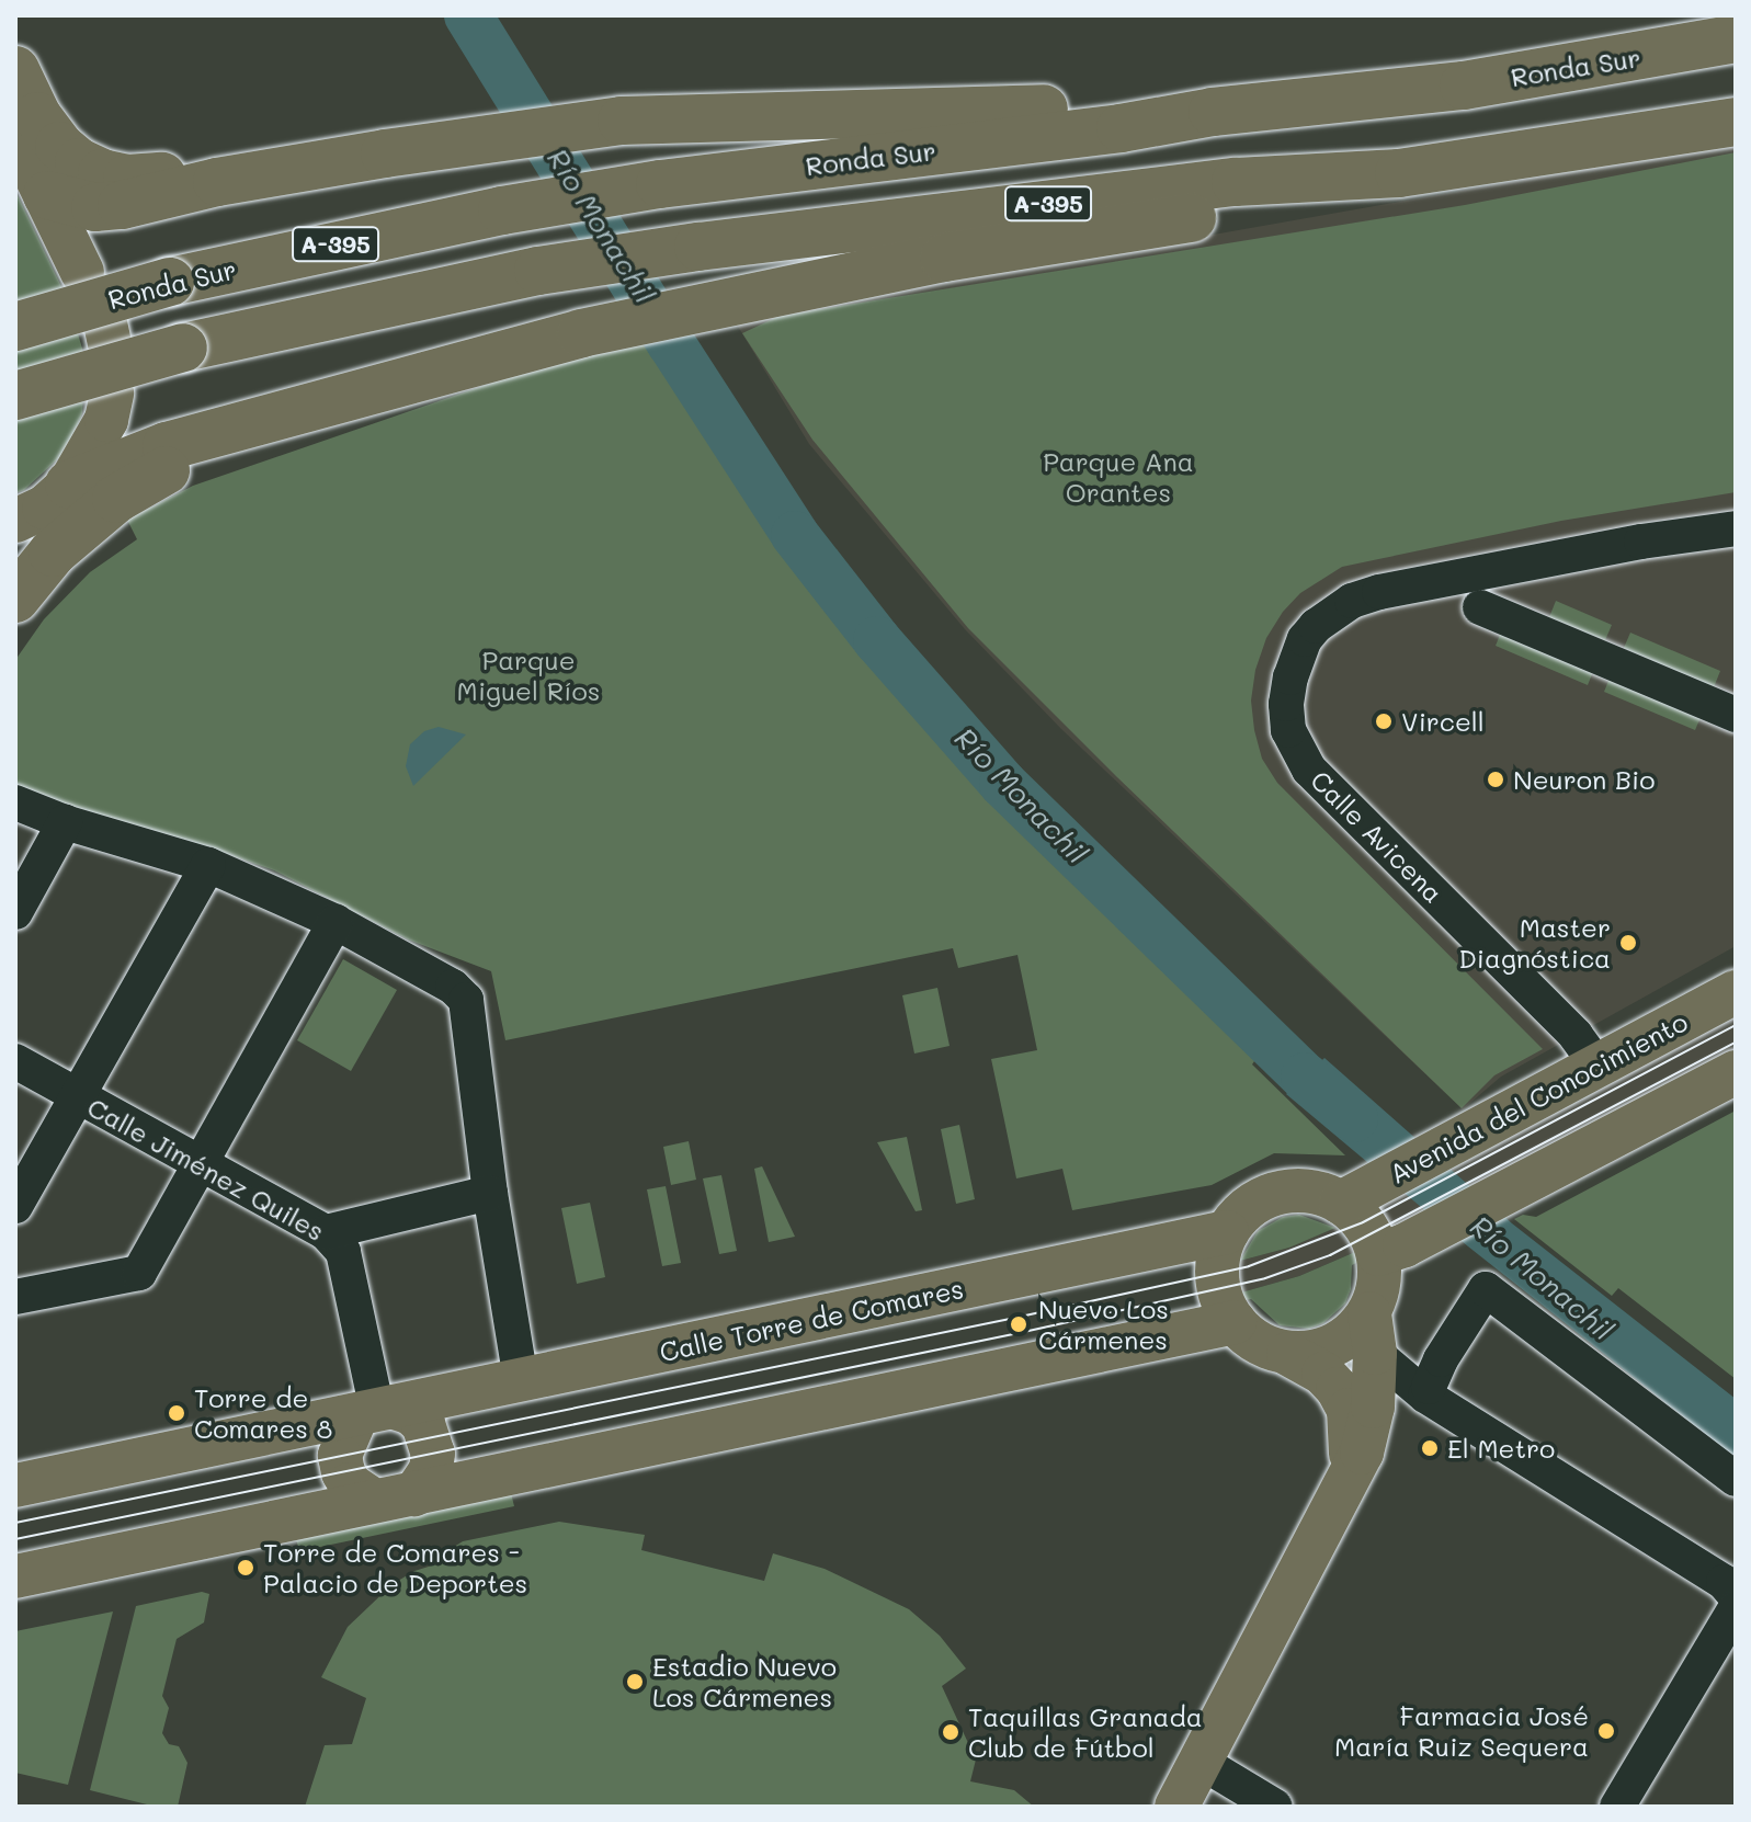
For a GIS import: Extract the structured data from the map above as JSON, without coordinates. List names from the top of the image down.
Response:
{
  "streets": {
    "highway": ["Ronda Sur", "A-395"],
    "main road": ["Avenida del Conocimiento", "Calle Torre de Comares"],
    "street": ["Calle Avicena", "Calle Jiménez Quiles"]
  },
  "crossings": [
    ["Calle Avicena", "Avenida del Conocimiento"],
    ["Avenida del Conocimiento", "Calle Torre de Comares"],
    ["Calle Jiménez Quiles", "Calle Torre de Comares"]
  ],
  "water": ["Río Monachil"],
  "parks": ["Parque Ana Orantes", "Parque Miguel Ríos"],
  "places": [
    "Vircell",
    "Neuron Bio",
    "Master Diagnóstica",
    "Nuevo Los Cármenes",
    "Torre de Comares 8",
    "El Metro",
    "Torre de Comares - Palacio de Deportes",
    "Estadio Nuevo Los Cármenes",
    "Farmacia José María Ruiz Sequera",
    "Taquillas Granada Club de Fútbol"
  ]
}
